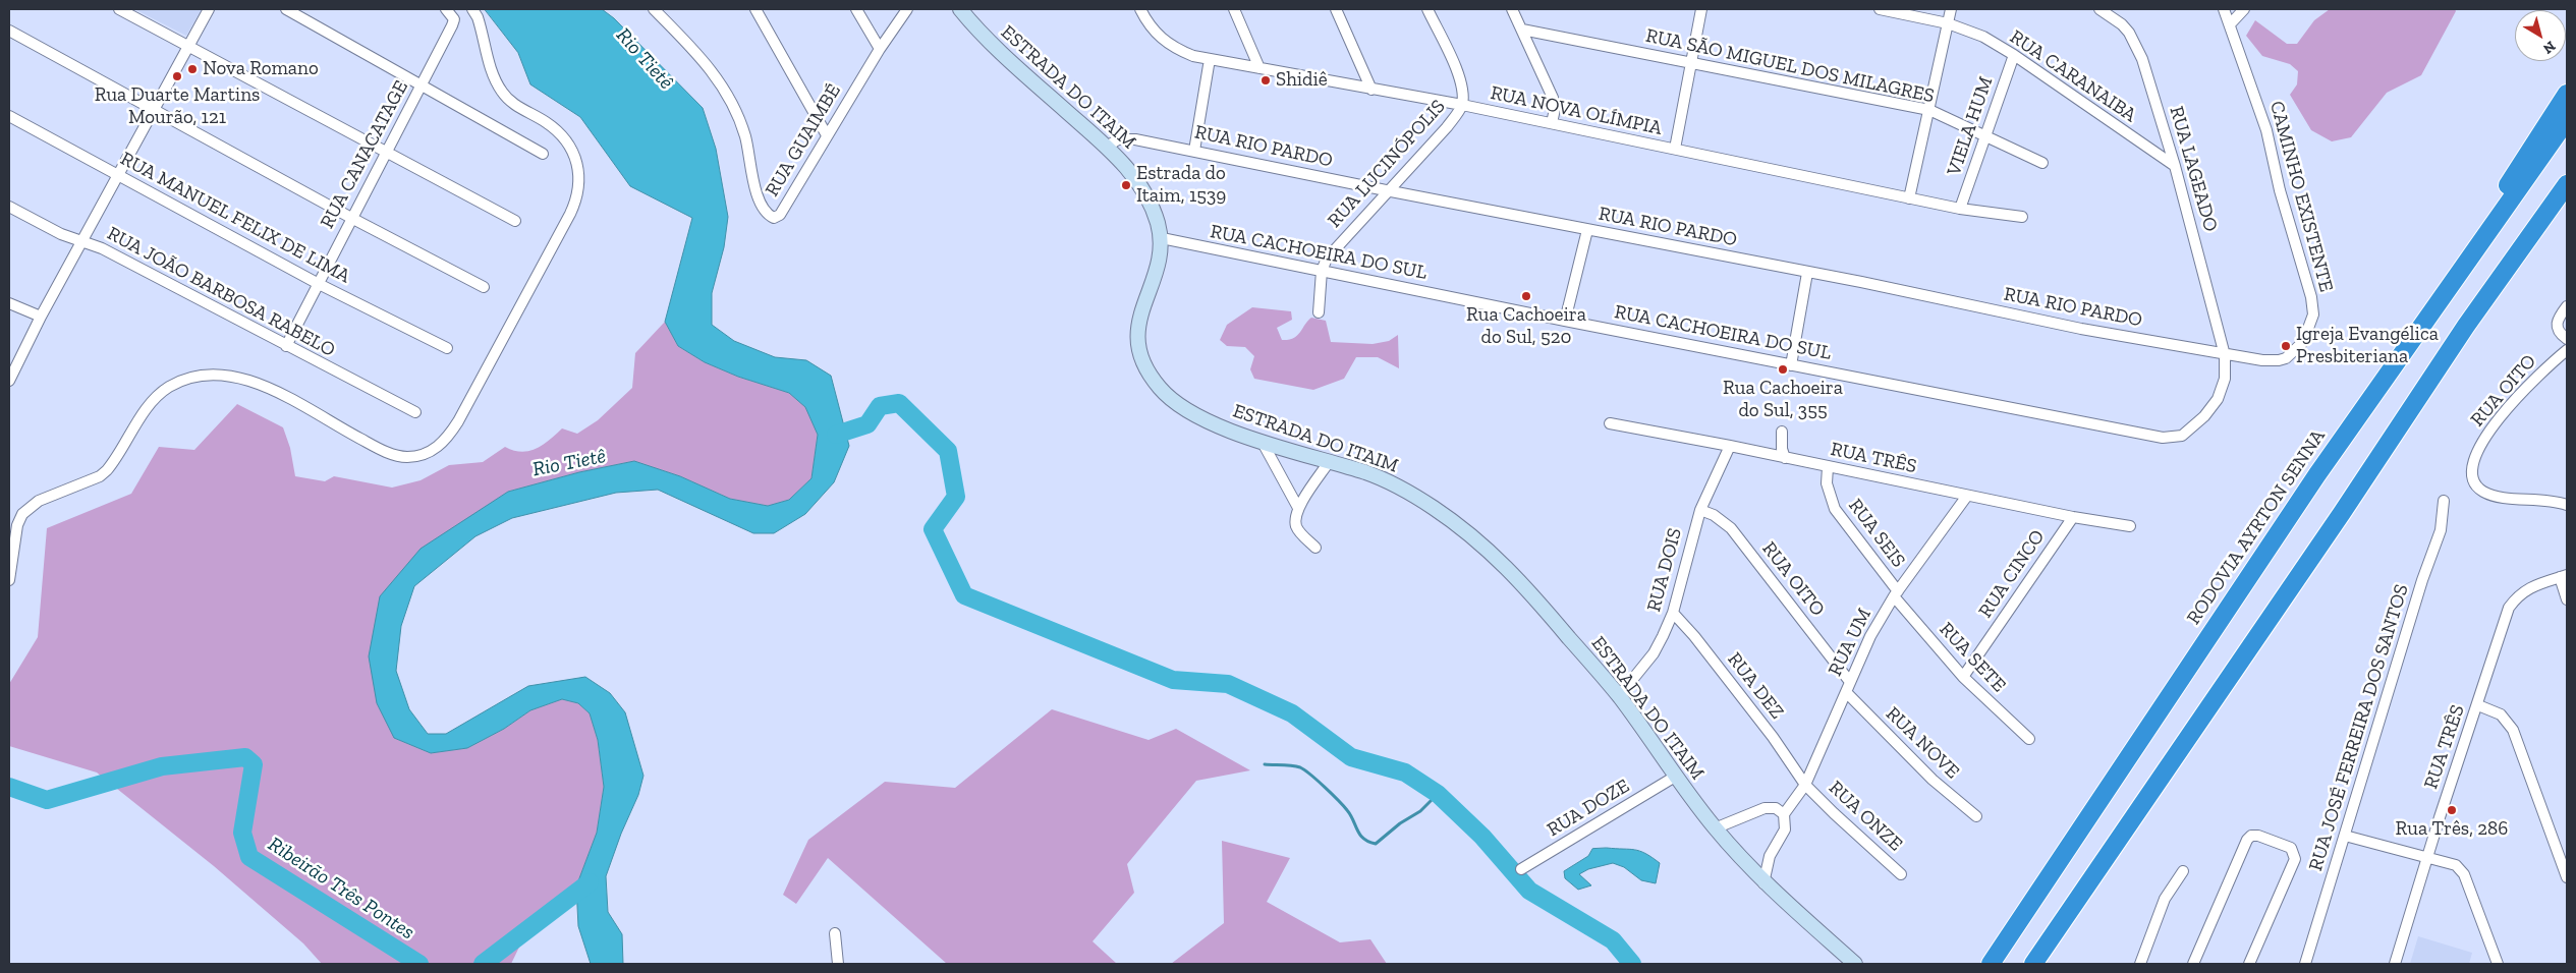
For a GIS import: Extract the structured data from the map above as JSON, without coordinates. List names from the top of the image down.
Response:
{
  "streets": {
    "highway": ["RODOVIA AYRTON SENNA"],
    "street": [
      "RUA SÃO MIGUEL DOS MILAGRES",
      "RUA CARANAIBA",
      "ESTRADA DO ITAIM",
      "RUA NOVA OLÍMPIA",
      "VIELA HUM",
      "RUA GUAIMBÉ",
      "RUA RIO PARDO",
      "RUA CANACATAGE",
      "RUA LUCINÓPOLIS",
      "RUA LAGEADO",
      "CAMINHO EXISTENTE",
      "RUA MANUEL FELIX DE LIMA",
      "RUA CACHOEIRA DO SUL",
      "RUA JOÃO BARBOSA RABELO",
      "RUA OITO",
      "RUA TRÊS",
      "RUA SEIS",
      "RUA DOIS",
      "RUA CINCO",
      "RUA UM",
      "RUA SETE",
      "RUA DEZ",
      "RUA JOSÉ FERREIRA DOS SANTOS",
      "RUA NOVE",
      "RUA DOZE",
      "RUA ONZE"
    ]
  },
  "crossings": [
    ["RUA SÃO MIGUEL DOS MILAGRES", "VIELA HUM"],
    ["RUA CARANAIBA", "VIELA HUM"],
    ["RUA CARANAIBA", "RUA LAGEADO"],
    ["ESTRADA DO ITAIM", "RUA RIO PARDO"],
    ["ESTRADA DO ITAIM", "RUA CACHOEIRA DO SUL"],
    ["ESTRADA DO ITAIM", "RUA DOIS"],
    ["ESTRADA DO ITAIM", "RUA UM"],
    ["ESTRADA DO ITAIM", "RUA DOZE"],
    ["RUA NOVA OLÍMPIA", "VIELA HUM"],
    ["RUA NOVA OLÍMPIA", "RUA LUCINÓPOLIS"],
    ["RUA RIO PARDO", "RUA LUCINÓPOLIS"],
    ["RUA RIO PARDO", "RUA LAGEADO"],
    ["RUA RIO PARDO", "CAMINHO EXISTENTE"],
    ["RUA RIO PARDO", "RUA CACHOEIRA DO SUL"],
    ["RUA CANACATAGE", "RUA MANUEL FELIX DE LIMA"],
    ["RUA CANACATAGE", "RUA JOÃO BARBOSA RABELO"],
    ["RUA LUCINÓPOLIS", "RUA CACHOEIRA DO SUL"],
    ["RUA LAGEADO", "CAMINHO EXISTENTE"],
    ["RUA LAGEADO", "RUA CACHOEIRA DO SUL"],
    ["CAMINHO EXISTENTE", "RUA CACHOEIRA DO SUL"],
    ["RUA OITO", "RUA DOIS"],
    ["RUA OITO", "RUA UM"],
    ["RUA TRÊS", "RUA SEIS"],
    ["RUA TRÊS", "RUA DOIS"],
    ["RUA TRÊS", "RUA CINCO"],
    ["RUA TRÊS", "RUA UM"],
    ["RUA SEIS", "RUA UM"],
    ["RUA SEIS", "RUA SETE"],
    ["RUA DOIS", "RUA DEZ"],
    ["RUA CINCO", "RUA SETE"],
    ["RUA UM", "RUA SETE"],
    ["RUA UM", "RUA DEZ"],
    ["RUA UM", "RUA NOVE"],
    ["RUA UM", "RUA ONZE"],
    ["RUA DEZ", "RUA ONZE"]
  ],
  "water": ["Rio Tietê", "Ribeirão Três Pontes"],
  "places": [
    "Nova Romano",
    "Rua Duarte Martins Mourão, 121",
    "Shidiê",
    "Estrada do Itaim, 1539",
    "Rua Cachoeira do Sul, 520",
    "Igreja Evangélica Presbiteriana",
    "Rua Cachoeira do Sul, 355",
    "Rua Três, 286"
  ],
  "north": "bottom right"
}
